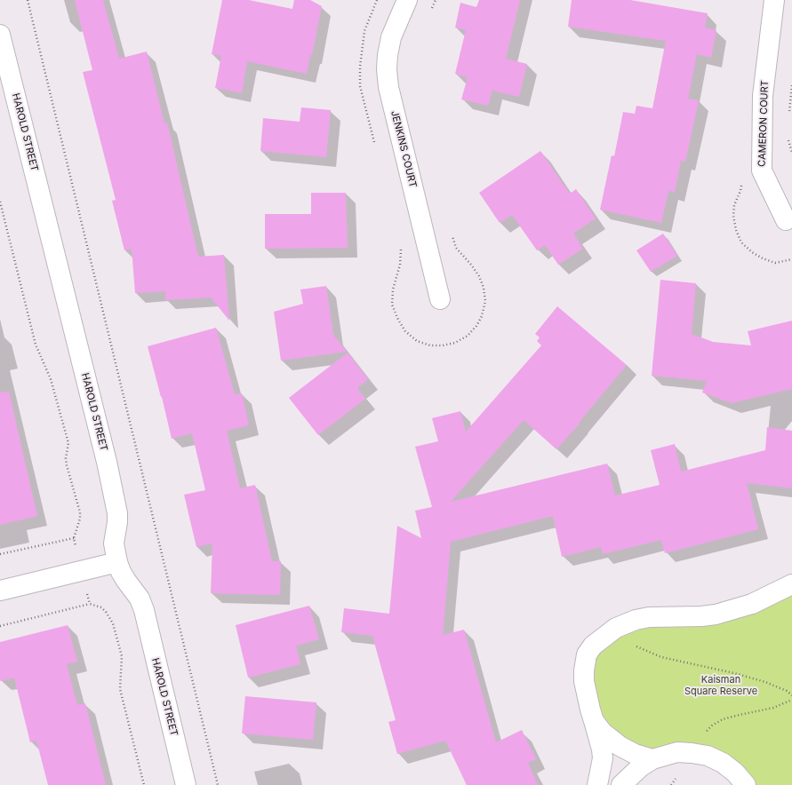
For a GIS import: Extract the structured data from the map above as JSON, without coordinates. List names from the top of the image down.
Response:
{
  "streets": {
    "street": ["CAMERON COURT", "HAROLD STREET", "JENKINS COURT"]
  },
  "parks": ["Kaisman Square Reserve"]
}
